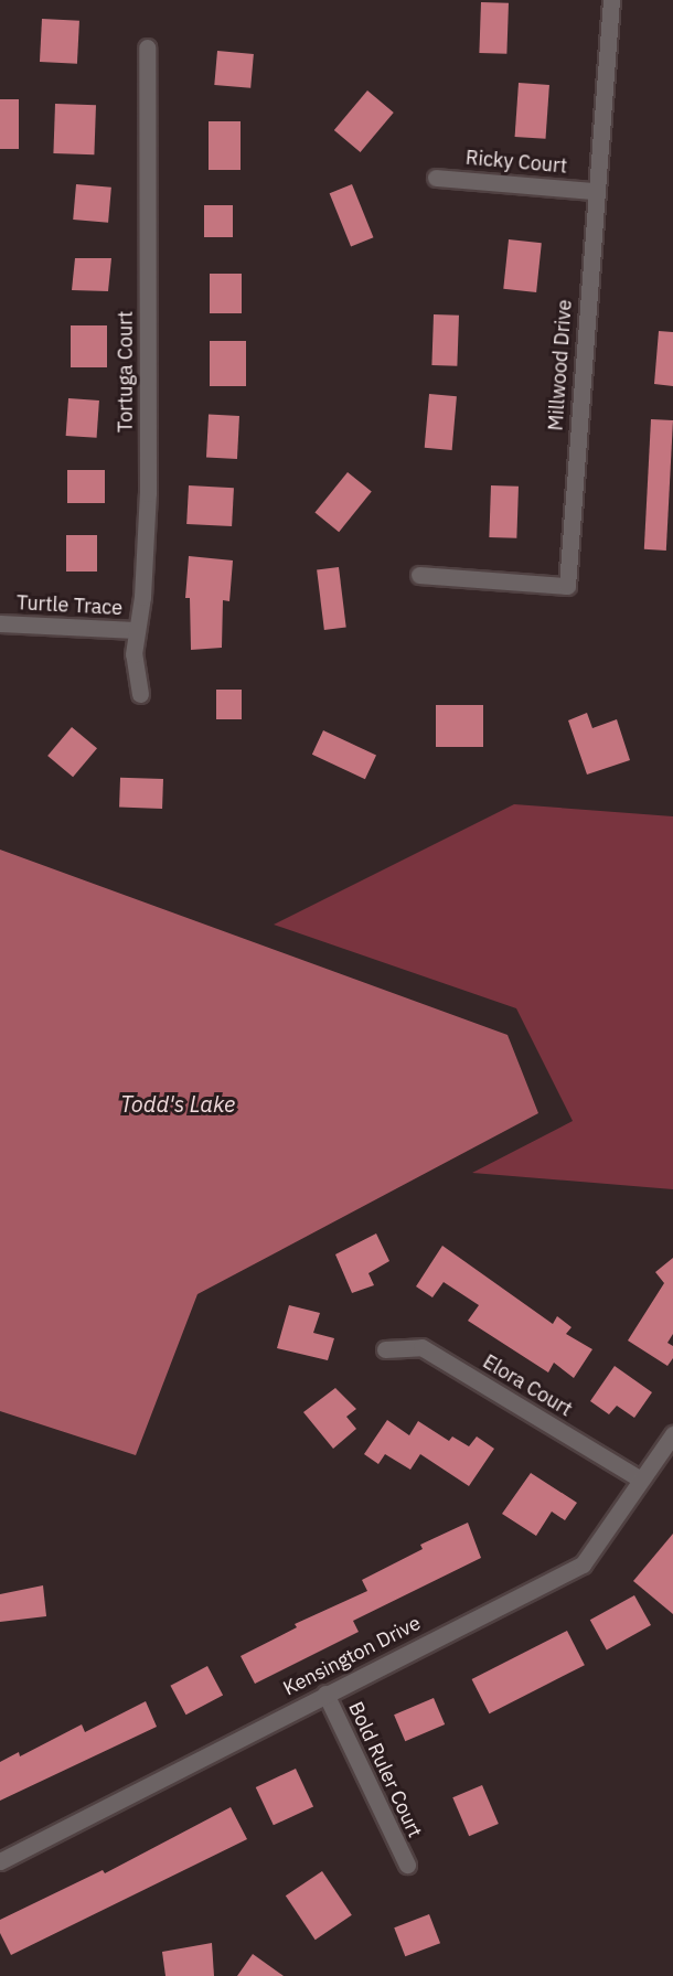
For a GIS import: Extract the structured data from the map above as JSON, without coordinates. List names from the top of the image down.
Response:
{
  "streets": {
    "street": [
      "Ricky Court",
      "Millwood Drive",
      "Tortuga Court",
      "Turtle Trace",
      "Elora Court",
      "Kensington Drive",
      "Bold Ruler Court"
    ]
  },
  "crossings": [
    ["Ricky Court", "Millwood Drive"],
    ["Tortuga Court", "Turtle Trace"],
    ["Elora Court", "Kensington Drive"],
    ["Kensington Drive", "Bold Ruler Court"]
  ],
  "water": ["Todd's Lake"]
}
